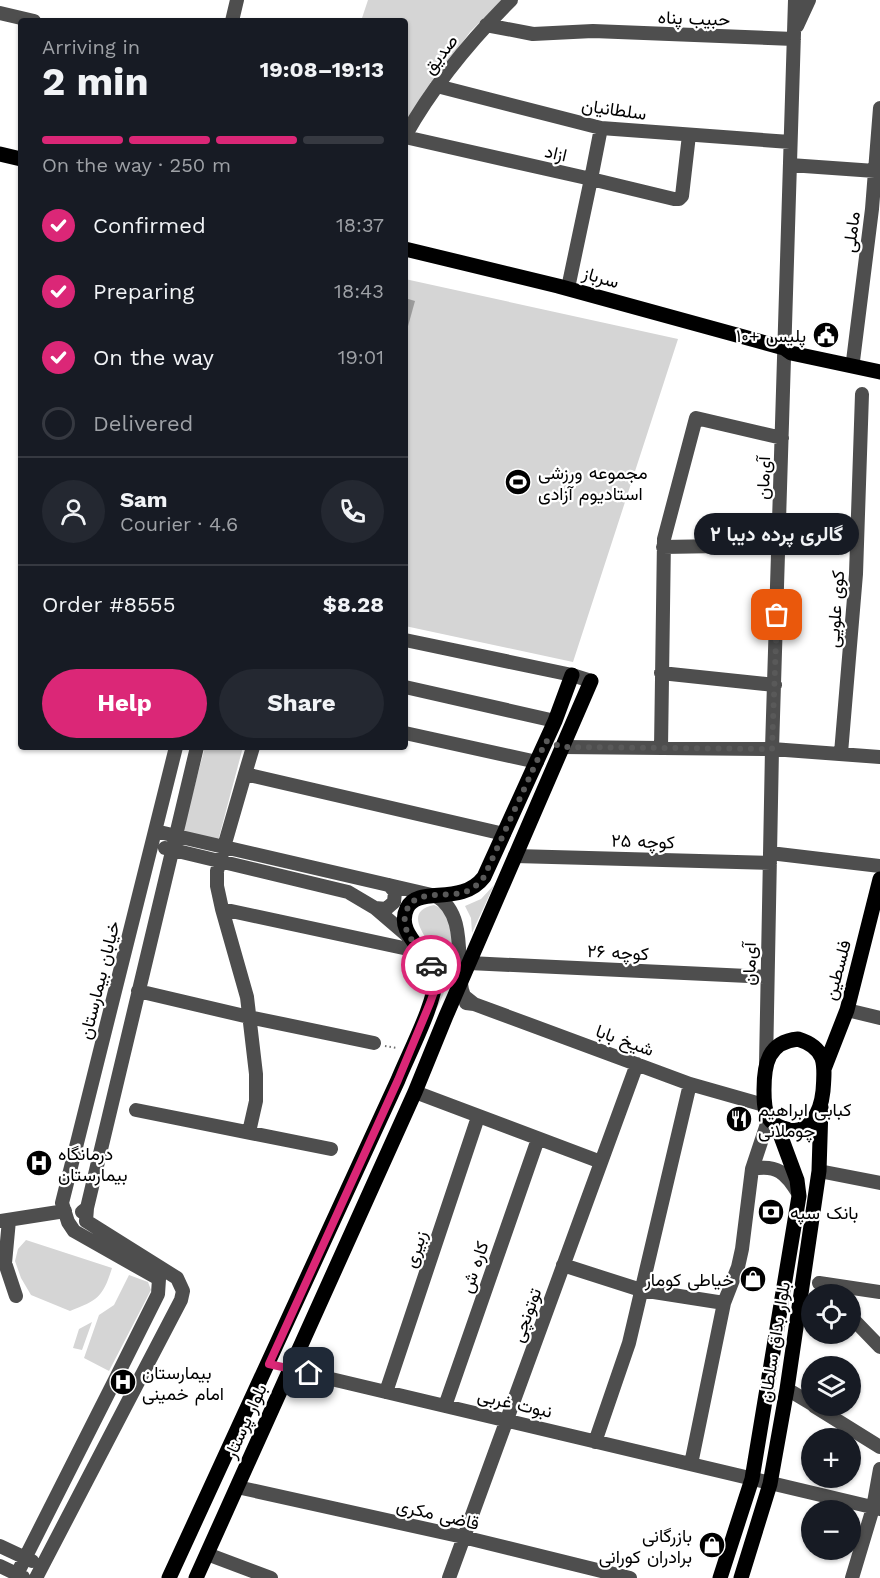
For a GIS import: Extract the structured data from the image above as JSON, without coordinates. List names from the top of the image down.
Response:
{
  "streets": {
    "main road": [
      "سرباز",
      "فلسطین",
      "بلوار بداق سلطان",
      "نبوت غربی",
      "بلوار پرستار"
    ],
    "street": [
      "حبیب پناه",
      "صدیق",
      "سلطانیان",
      "ازاد",
      "ماملی",
      "آی‌مان",
      "کوی علویی",
      "کوچه ۲۵",
      "کوچه ۲۶",
      "خیابان بیمارستان",
      "شیخ بابا",
      "زبیری",
      "کاره ش",
      "توتونچی",
      "قاضی مکری"
    ]
  },
  "crossings": [
    ["حبیب پناه", "صدیق"],
    ["حبیب پناه", "آی‌مان"],
    ["صدیق", "سلطانیان"],
    ["سلطانیان", "ازاد"],
    ["سلطانیان", "آی‌مان"],
    ["سرباز", "آی‌مان"],
    ["آی‌مان", "کوچه ۲۵"],
    ["آی‌مان", "کوچه ۲۶"],
    ["آی‌مان", "فلسطین"],
    ["آی‌مان", "شیخ بابا"],
    ["آی‌مان", "بلوار بداق سلطان"],
    ["کوچه ۲۵", "بلوار پرستار"],
    ["کوچه ۲۶", "بلوار پرستار"],
    ["فلسطین", "شیخ بابا"],
    ["فلسطین", "بلوار بداق سلطان"],
    ["شیخ بابا", "توتونچی"],
    ["شیخ بابا", "بلوار بداق سلطان"],
    ["زبیری", "نبوت غربی"],
    ["کاره ش", "نبوت غربی"],
    ["توتونچی", "نبوت غربی"],
    ["توتونچی", "قاضی مکری"],
    ["بلوار بداق سلطان", "نبوت غربی"],
    ["نبوت غربی", "بلوار پرستار"],
    ["بلوار پرستار", "قاضی مکری"]
  ],
  "places": {
    "public building": ["پلیس +۱۰"],
    "sports": ["مجموعه ورزشی استادیوم آزادی"],
    "other": ["گالری پرده دیبا ۲"],
    "restaurant": ["کبابی ابراهیم چوملانی"],
    "hospital": ["درمانگاه بیمارستان", "بیمارستان امام خمینی"],
    "bank": ["بانک سپه"],
    "shop": ["خیاطی کومار", "بازرگانی برادران کورانی"]
  },
  "page": {
    "heading": ["2 min", "Arriving in", "19:08–19:13"],
    "panel": [
      "Sam",
      "Courier · 4.6",
      "Order #8555",
      "$8.28"
    ],
    "bar": "On the way · 250 m",
    "list": [
      ["Confirmed", "18:37"],
      ["Preparing", "18:43"],
      ["On the way", "19:01"],
      "Delivered"
    ],
    "bubble": "گالری پرده دیبا ۲",
    "buttons": ["Help", "Share"],
    "map_buttons": ["+", "−"]
  }
}
